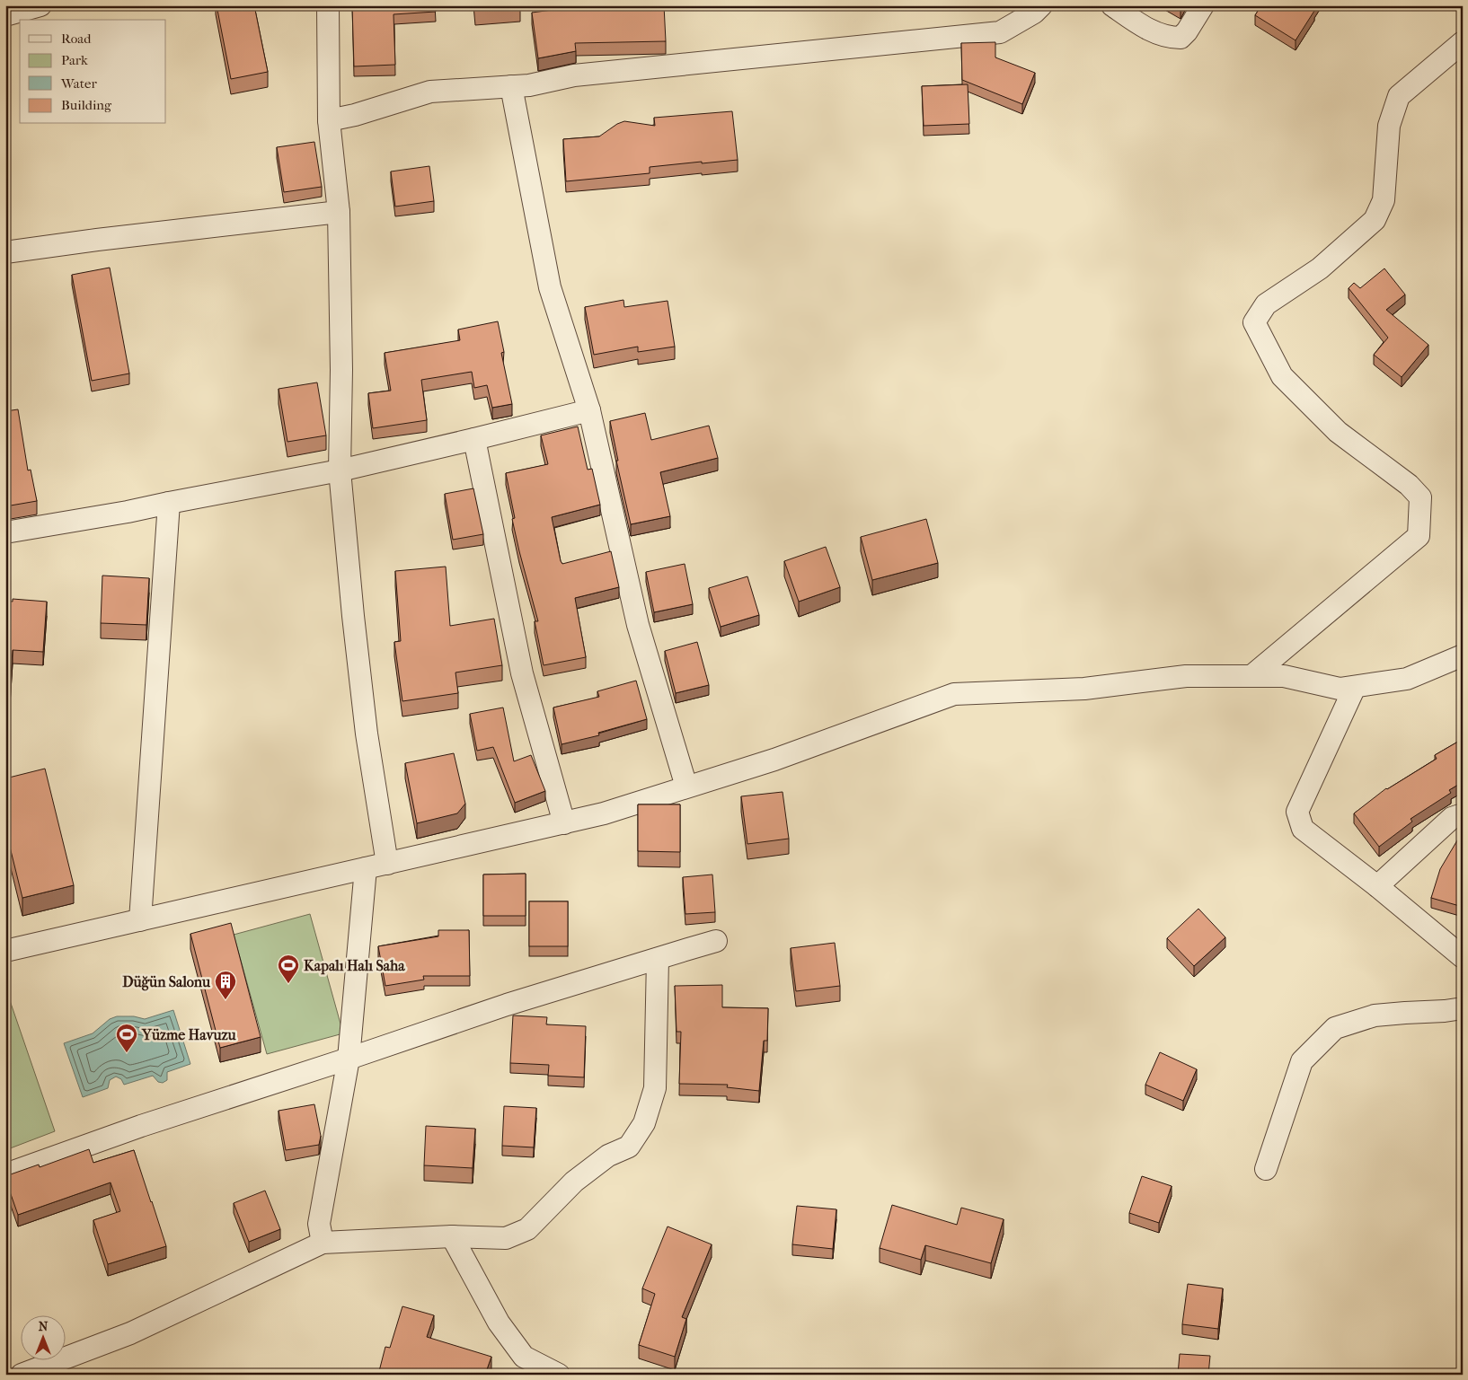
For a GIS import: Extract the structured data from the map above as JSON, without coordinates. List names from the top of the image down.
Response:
{
  "places": {
    "sports": ["Kapalı Halı Saha", "Yüzme Havuzu"],
    "building": ["Düğün Salonu"]
  },
  "legend": [
    "Road",
    "Park",
    "Water",
    "Building"
  ],
  "north": "top"
}
